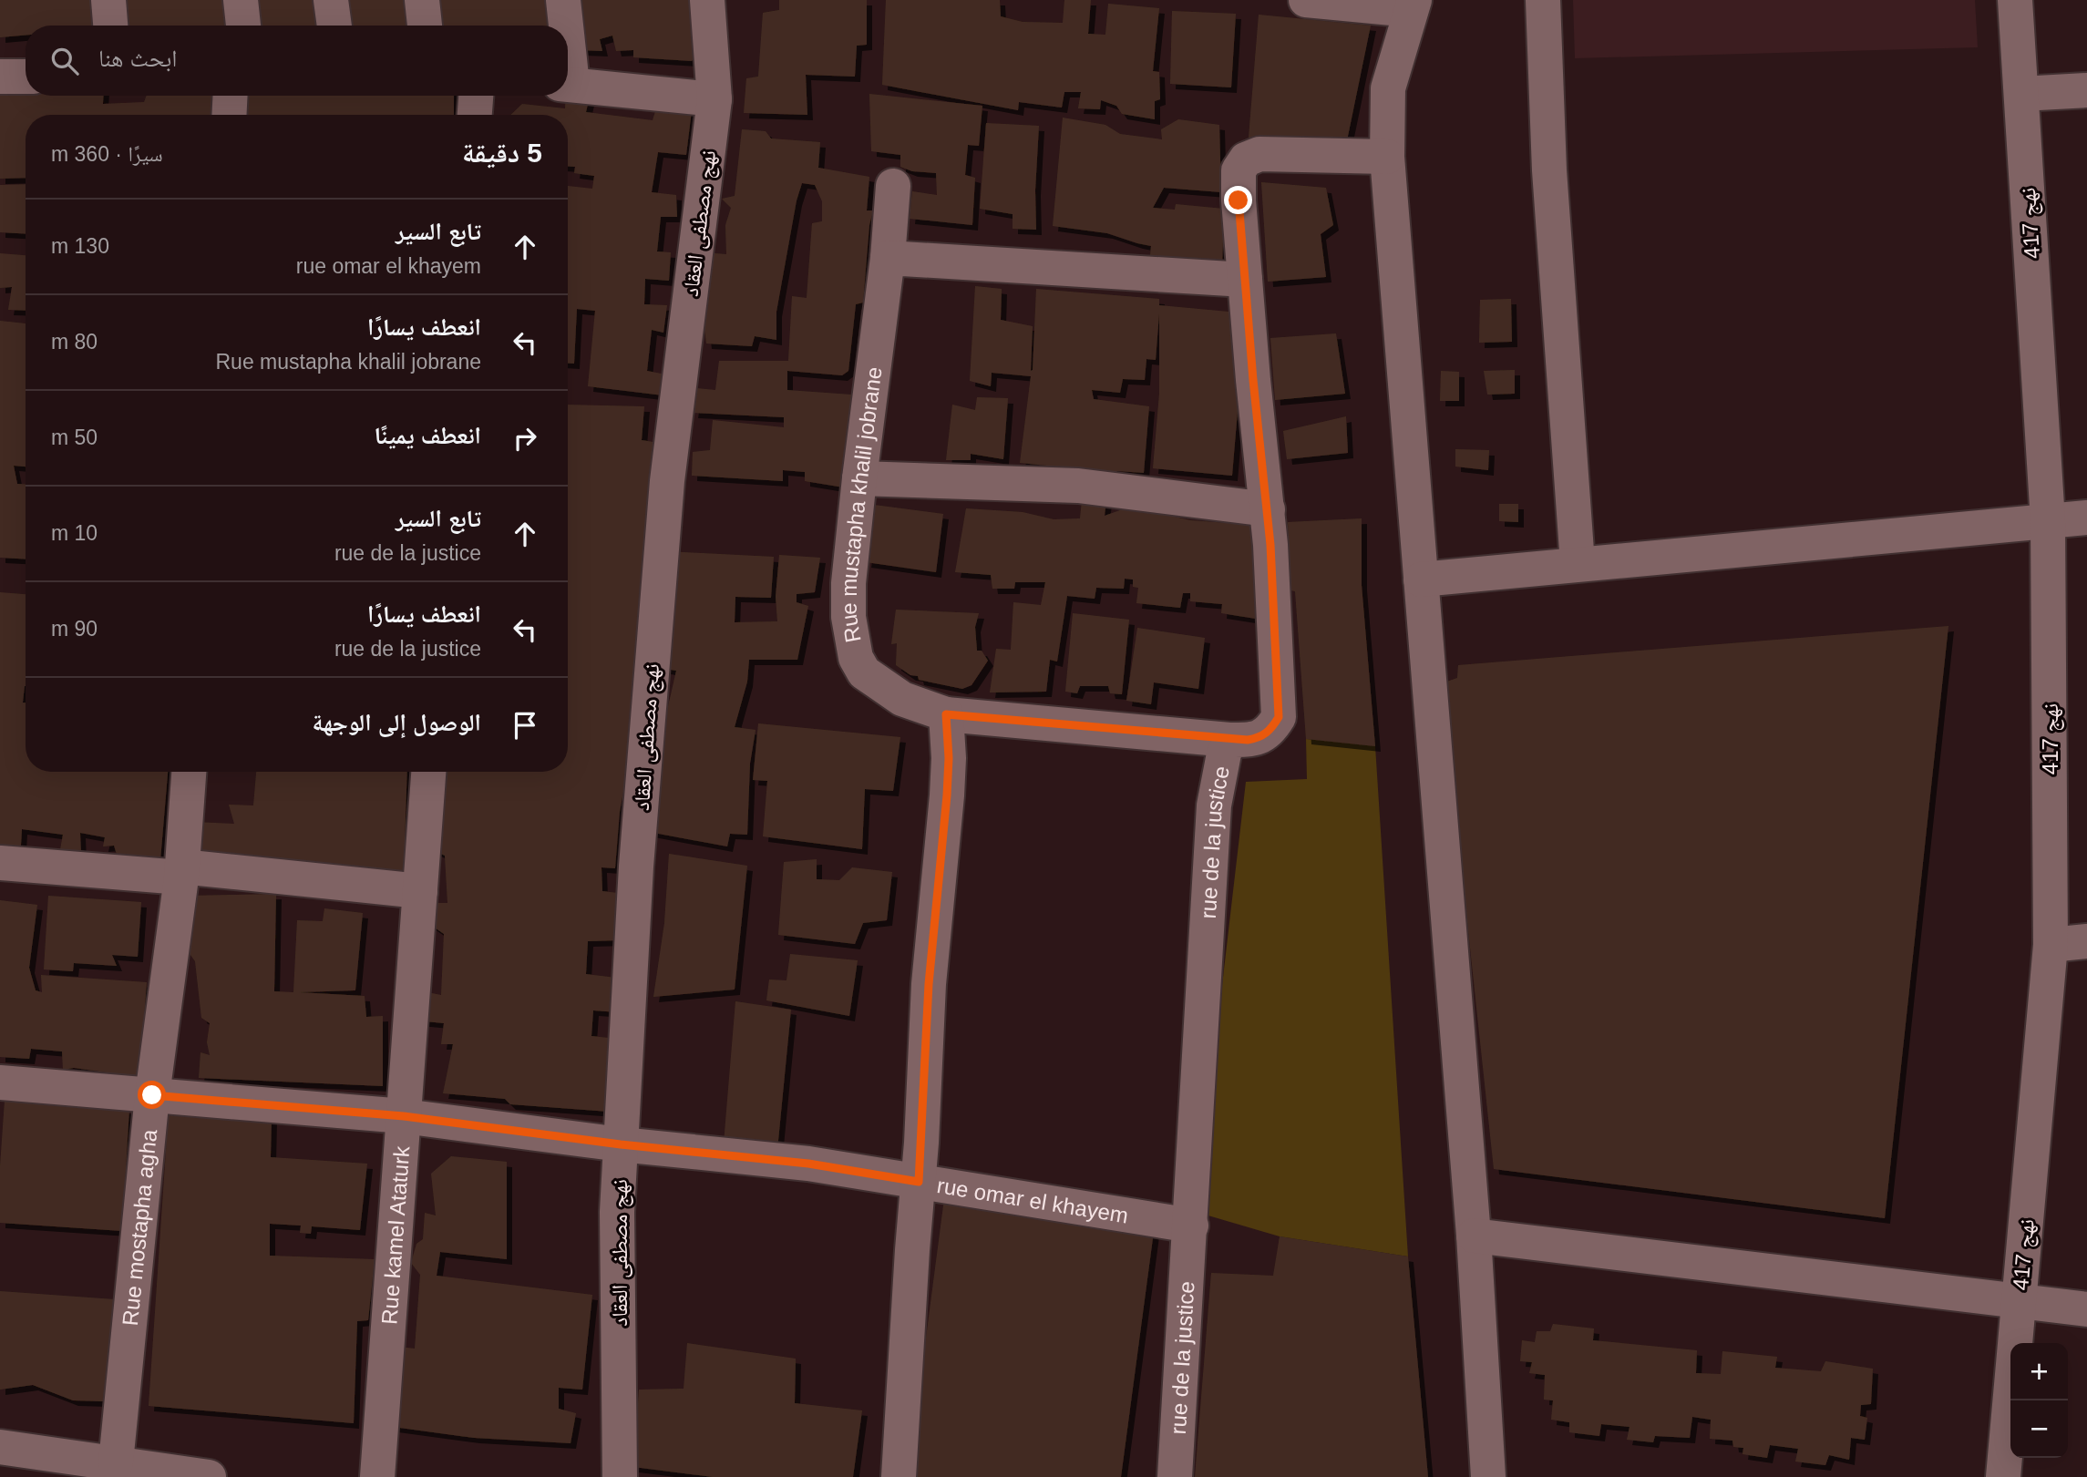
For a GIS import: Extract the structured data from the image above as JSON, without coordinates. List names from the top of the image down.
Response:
{
  "streets": {
    "street": [
      "نهج مصطفى العقاد",
      "نهج 417",
      "Rue mustapha khalil jobrane",
      "rue de la justice",
      "rue omar el khayem",
      "Rue mostapha agha",
      "Rue kamel Ataturk"
    ]
  },
  "crossings": [
    ["نهج مصطفى العقاد", "rue omar el khayem"],
    ["Rue mustapha khalil jobrane", "rue de la justice"],
    ["rue de la justice", "rue omar el khayem"],
    ["rue omar el khayem", "Rue mostapha agha"],
    ["rue omar el khayem", "Rue kamel Ataturk"]
  ],
  "page": {
    "search": "ابحث هنا",
    "heading": ["5 دقيقة", "سيرًا · 360 m"],
    "list": [
      ["تابع السير", "rue omar el khayem", "130 m"],
      ["انعطف يسارًا", "Rue mustapha khalil jobrane", "80 m"],
      ["انعطف يمينًا", "50 m"],
      ["تابع السير", "rue de la justice", "10 m"],
      ["انعطف يسارًا", "rue de la justice", "90 m"],
      "الوصول إلى الوجهة"
    ],
    "map_buttons": ["+", "−"]
  }
}
